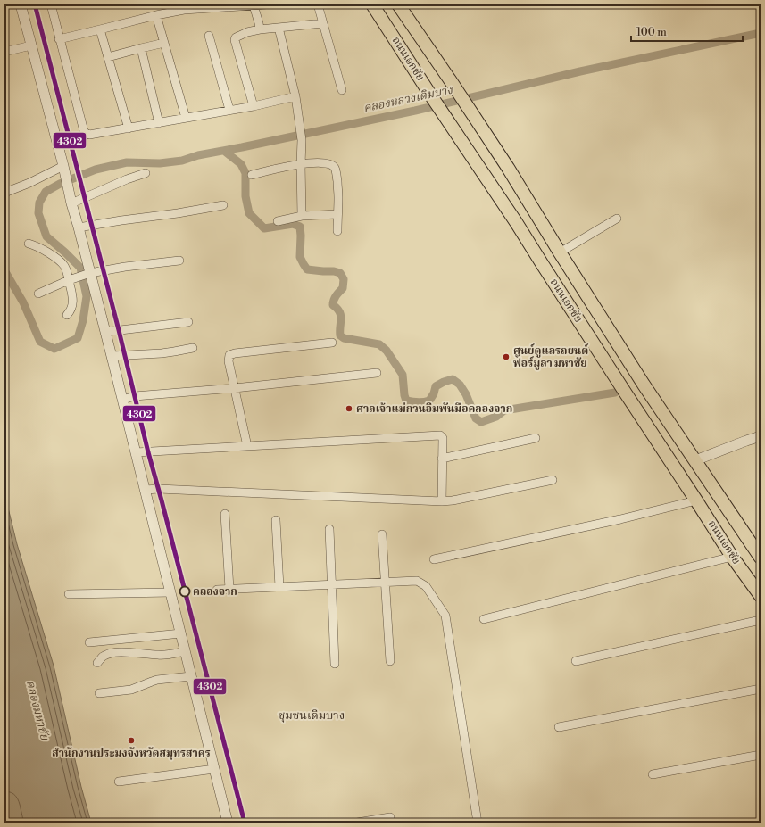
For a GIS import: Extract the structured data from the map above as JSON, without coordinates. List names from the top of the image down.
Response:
{
  "streets": {
    "main road": ["ถนนเอกชัย"]
  },
  "districts": ["ชุมชนเดิมบาง"],
  "water": ["คลองหลวงเดิมบาง", "คลองมหาชัย"],
  "places": [
    "ศูนย์ดูแลรถยนต์ ฟอร์มูลา มหาชัย",
    "ศาลเจ้าแม่กวนอิมพันมือคลองจาก",
    "คลองจาก",
    "สำนักงานประมงจังหวัดสมุทรสาคร"
  ],
  "lines": ["transit line 4302"],
  "scale_bar": "100 m"
}
